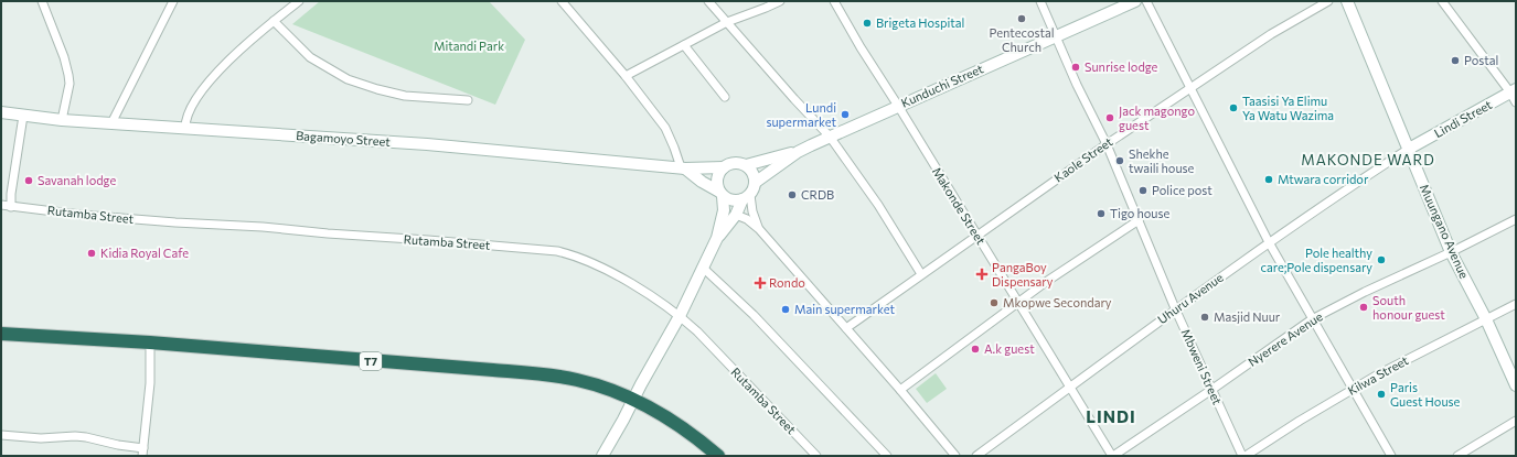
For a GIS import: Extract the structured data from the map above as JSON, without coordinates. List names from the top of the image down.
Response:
{
  "streets": {
    "highway": ["T7"],
    "main road": [
      "Kunduchi Street",
      "Lindi Street",
      "Bagamoyo Street",
      "Muungano Avenue"
    ],
    "street": [
      "Kaole Street",
      "Makonde Street",
      "Rutamba Street",
      "Uhuru Avenue",
      "Nyerere Avenue",
      "Mbweni Street",
      "Kilwa Street"
    ]
  },
  "crossings": [
    ["Kunduchi Street", "Makonde Street"],
    ["Kunduchi Street", "Mbweni Street"],
    ["Lindi Street", "Muungano Avenue"],
    ["Lindi Street", "Uhuru Avenue"],
    ["Kaole Street", "Makonde Street"],
    ["Kaole Street", "Mbweni Street"],
    ["Makonde Street", "Uhuru Avenue"],
    ["Makonde Street", "Nyerere Avenue"],
    ["Muungano Avenue", "Uhuru Avenue"],
    ["Muungano Avenue", "Nyerere Avenue"],
    ["Muungano Avenue", "Kilwa Street"],
    ["Uhuru Avenue", "Mbweni Street"],
    ["Nyerere Avenue", "Mbweni Street"],
    ["Mbweni Street", "Kilwa Street"]
  ],
  "districts": ["MAKONDE WARD", "LINDI"],
  "parks": ["Mitandi Park"],
  "places": {
    "other": [
      "Pentecostal Church",
      "Brigeta Hospital",
      "Postal",
      "Sunrise lodge",
      "Taasisi Ya Elimu Ya Watu Wazima",
      "Lundi supermarket",
      "Jack magongo guest",
      "Shekhe twaili house",
      "Mtwara corridor",
      "Savanah lodge",
      "Police post",
      "CRDB",
      "Tigo house",
      "Kidia Royal Cafe",
      "Pole healthy care;Pole dispensary",
      "Mkopwe Secondary",
      "South honour guest",
      "Main supermarket",
      "Masjid Nuur",
      "A.k guest",
      "Paris Guest House"
    ],
    "health": ["PangaBoy Dispensary", "Rondo"]
  }
}
